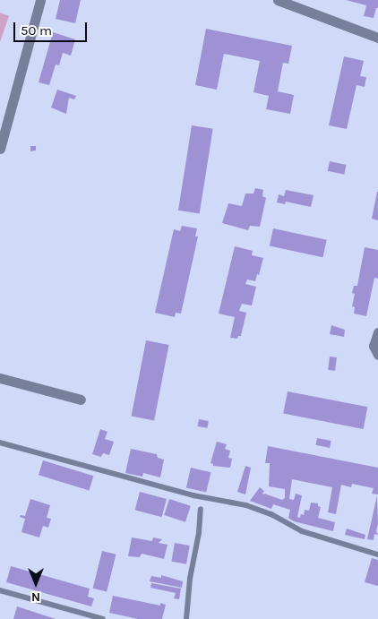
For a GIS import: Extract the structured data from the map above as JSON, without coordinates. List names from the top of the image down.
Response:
{
  "scale_bar": "50 m",
  "north": "bottom"
}
